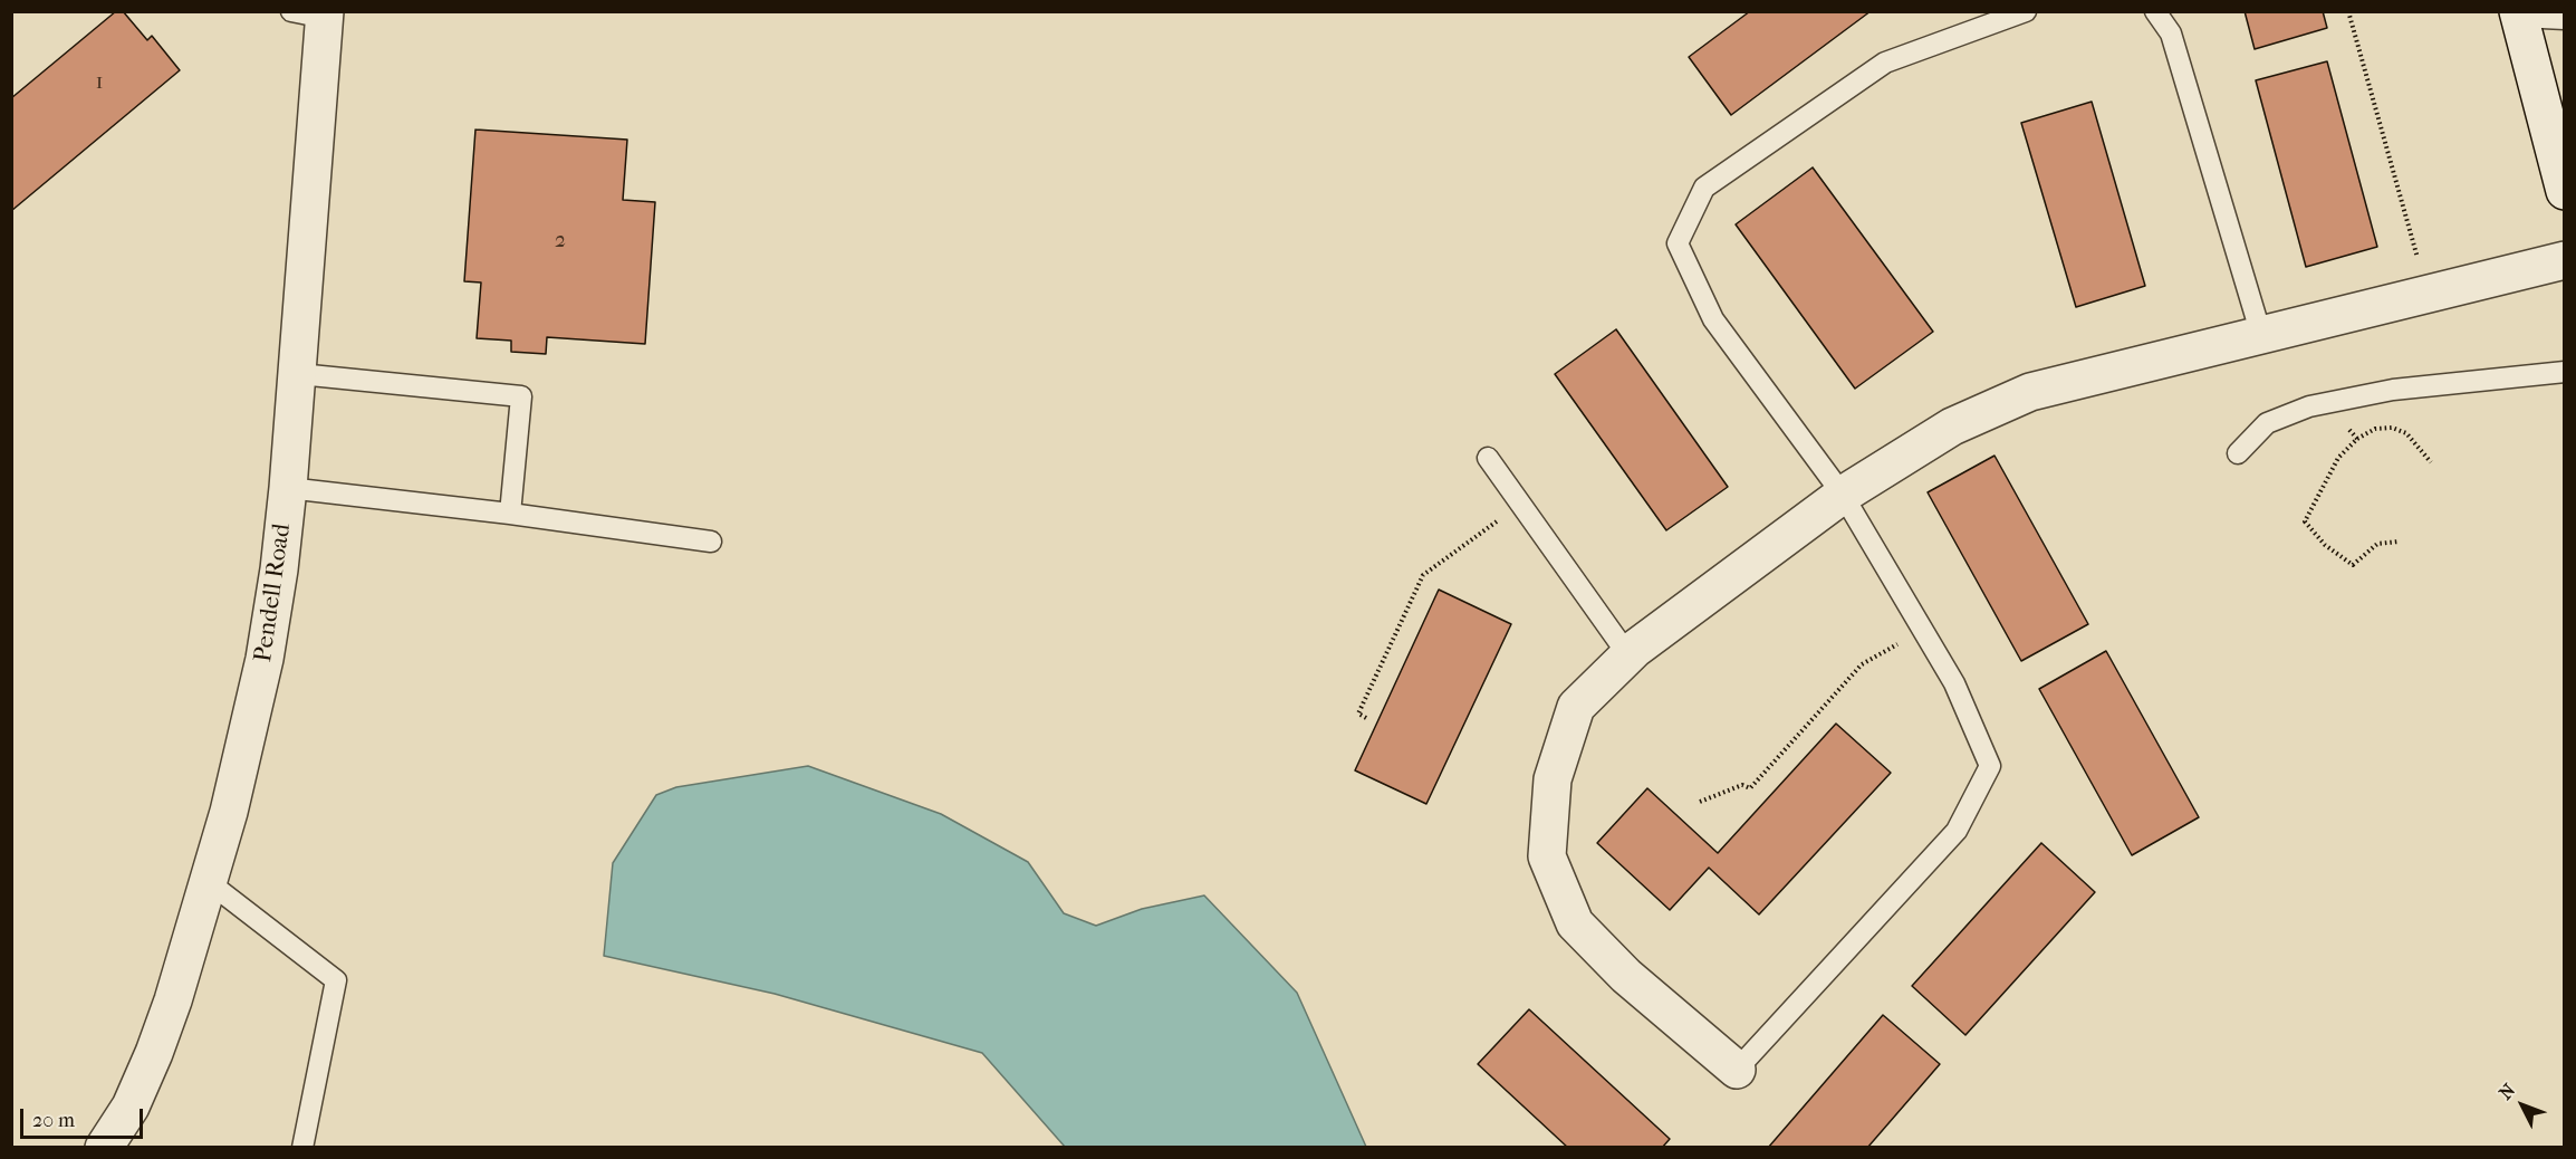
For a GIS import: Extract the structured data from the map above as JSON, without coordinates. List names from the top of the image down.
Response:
{
  "streets": {
    "street": ["Pendell Road"]
  },
  "house_numbers": ["1", "2"],
  "scale_bar": "20 m",
  "north": "top left"
}
